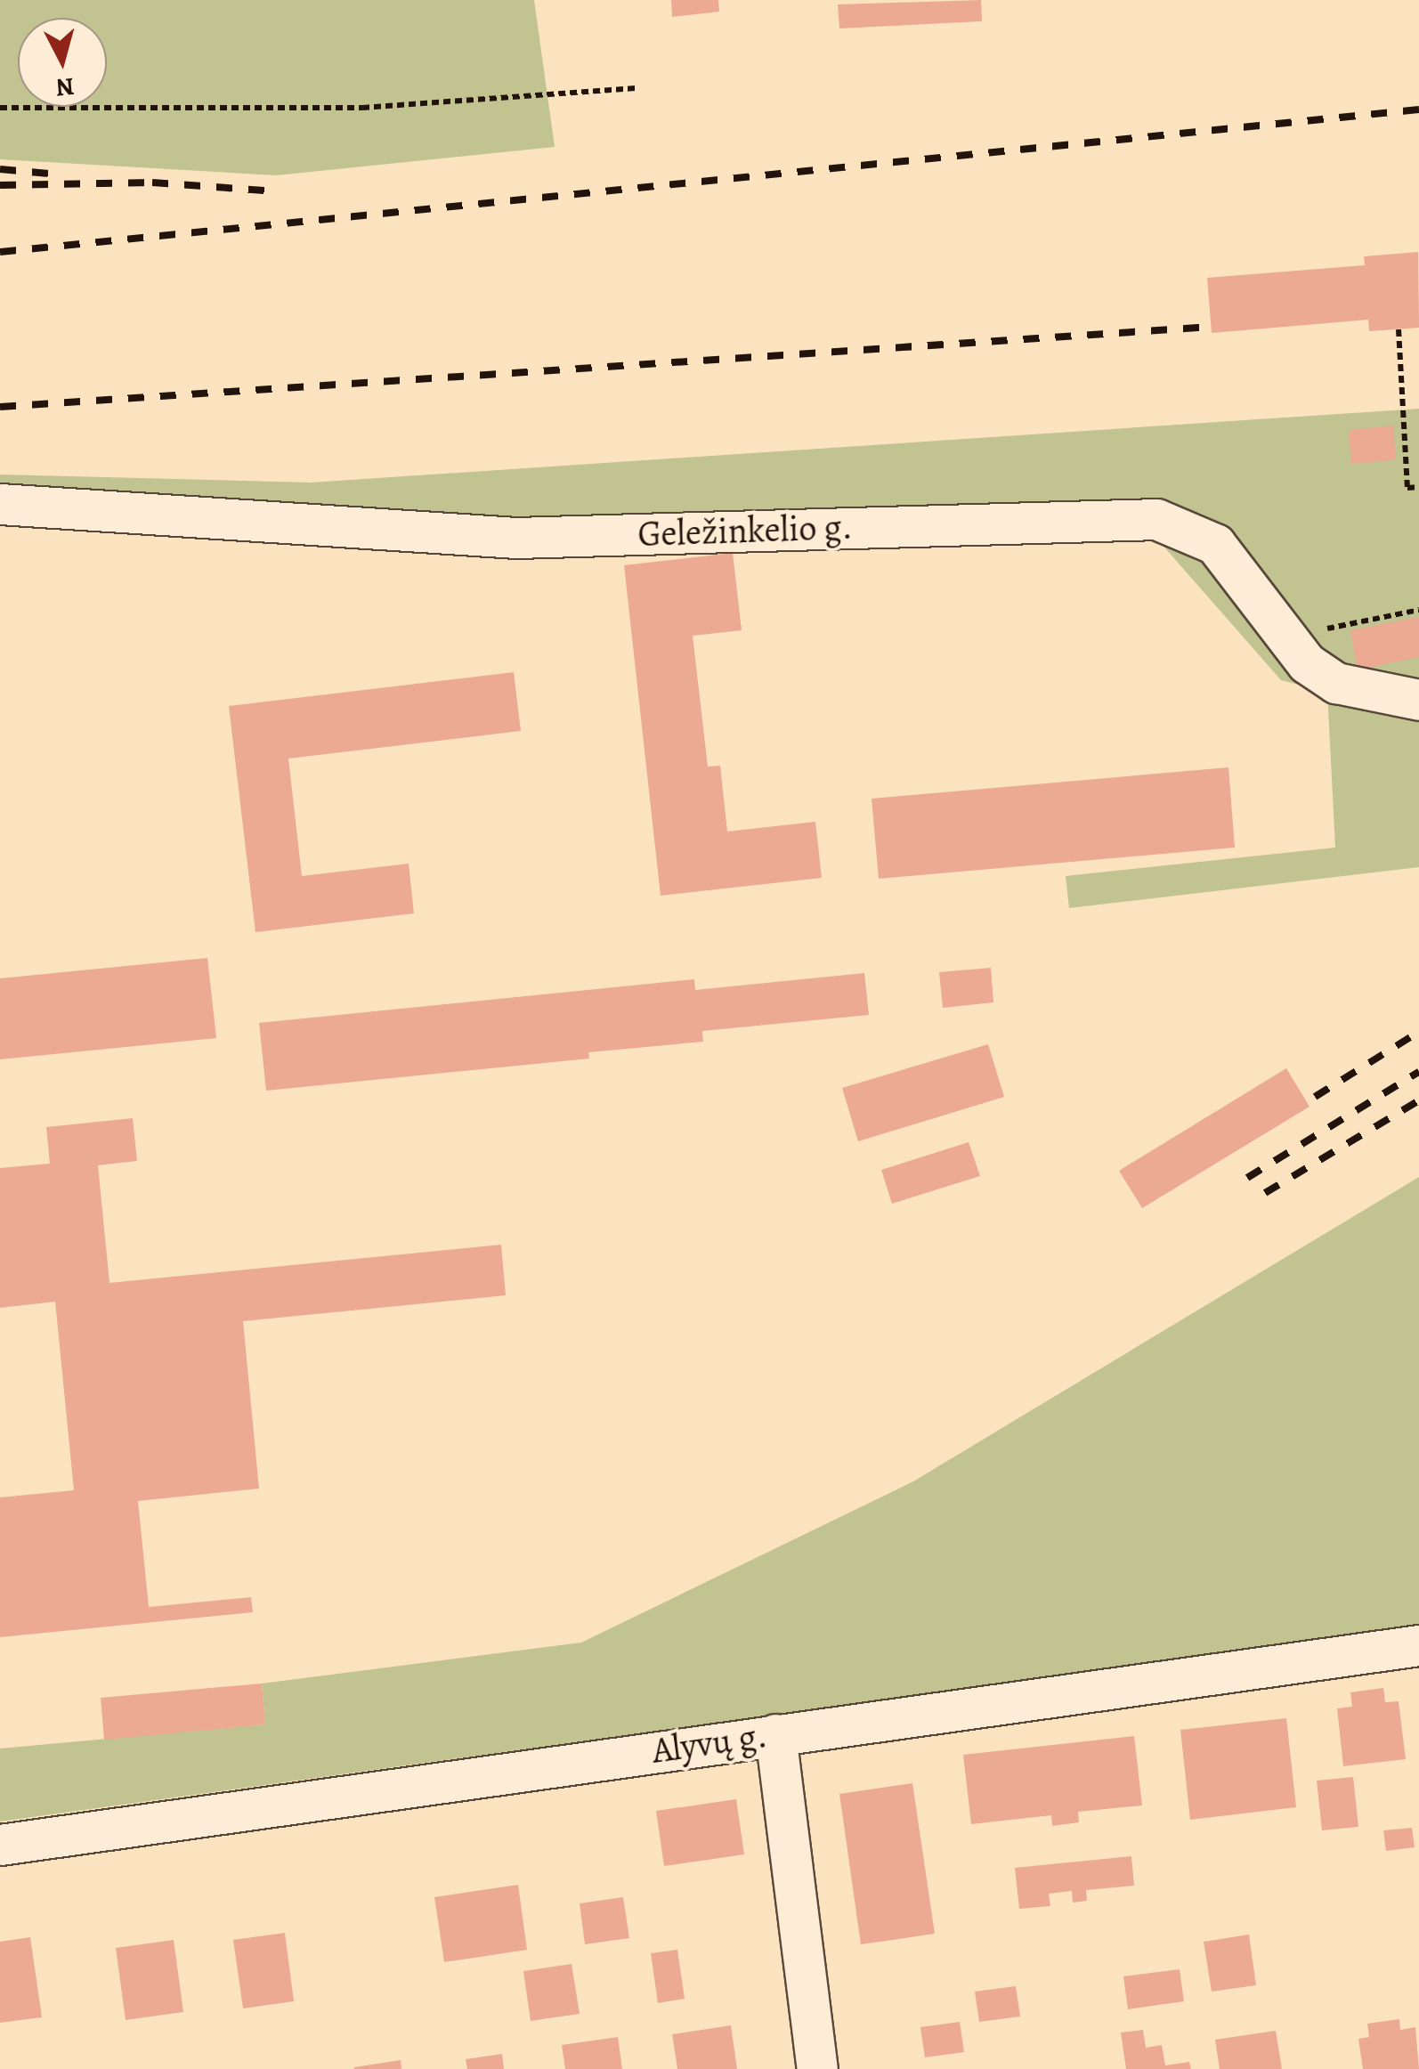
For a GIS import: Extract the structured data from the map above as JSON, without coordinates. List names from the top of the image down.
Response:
{
  "streets": {
    "street": ["Geležinkelio g.", "Alyvų g."]
  },
  "north": "bottom"
}
